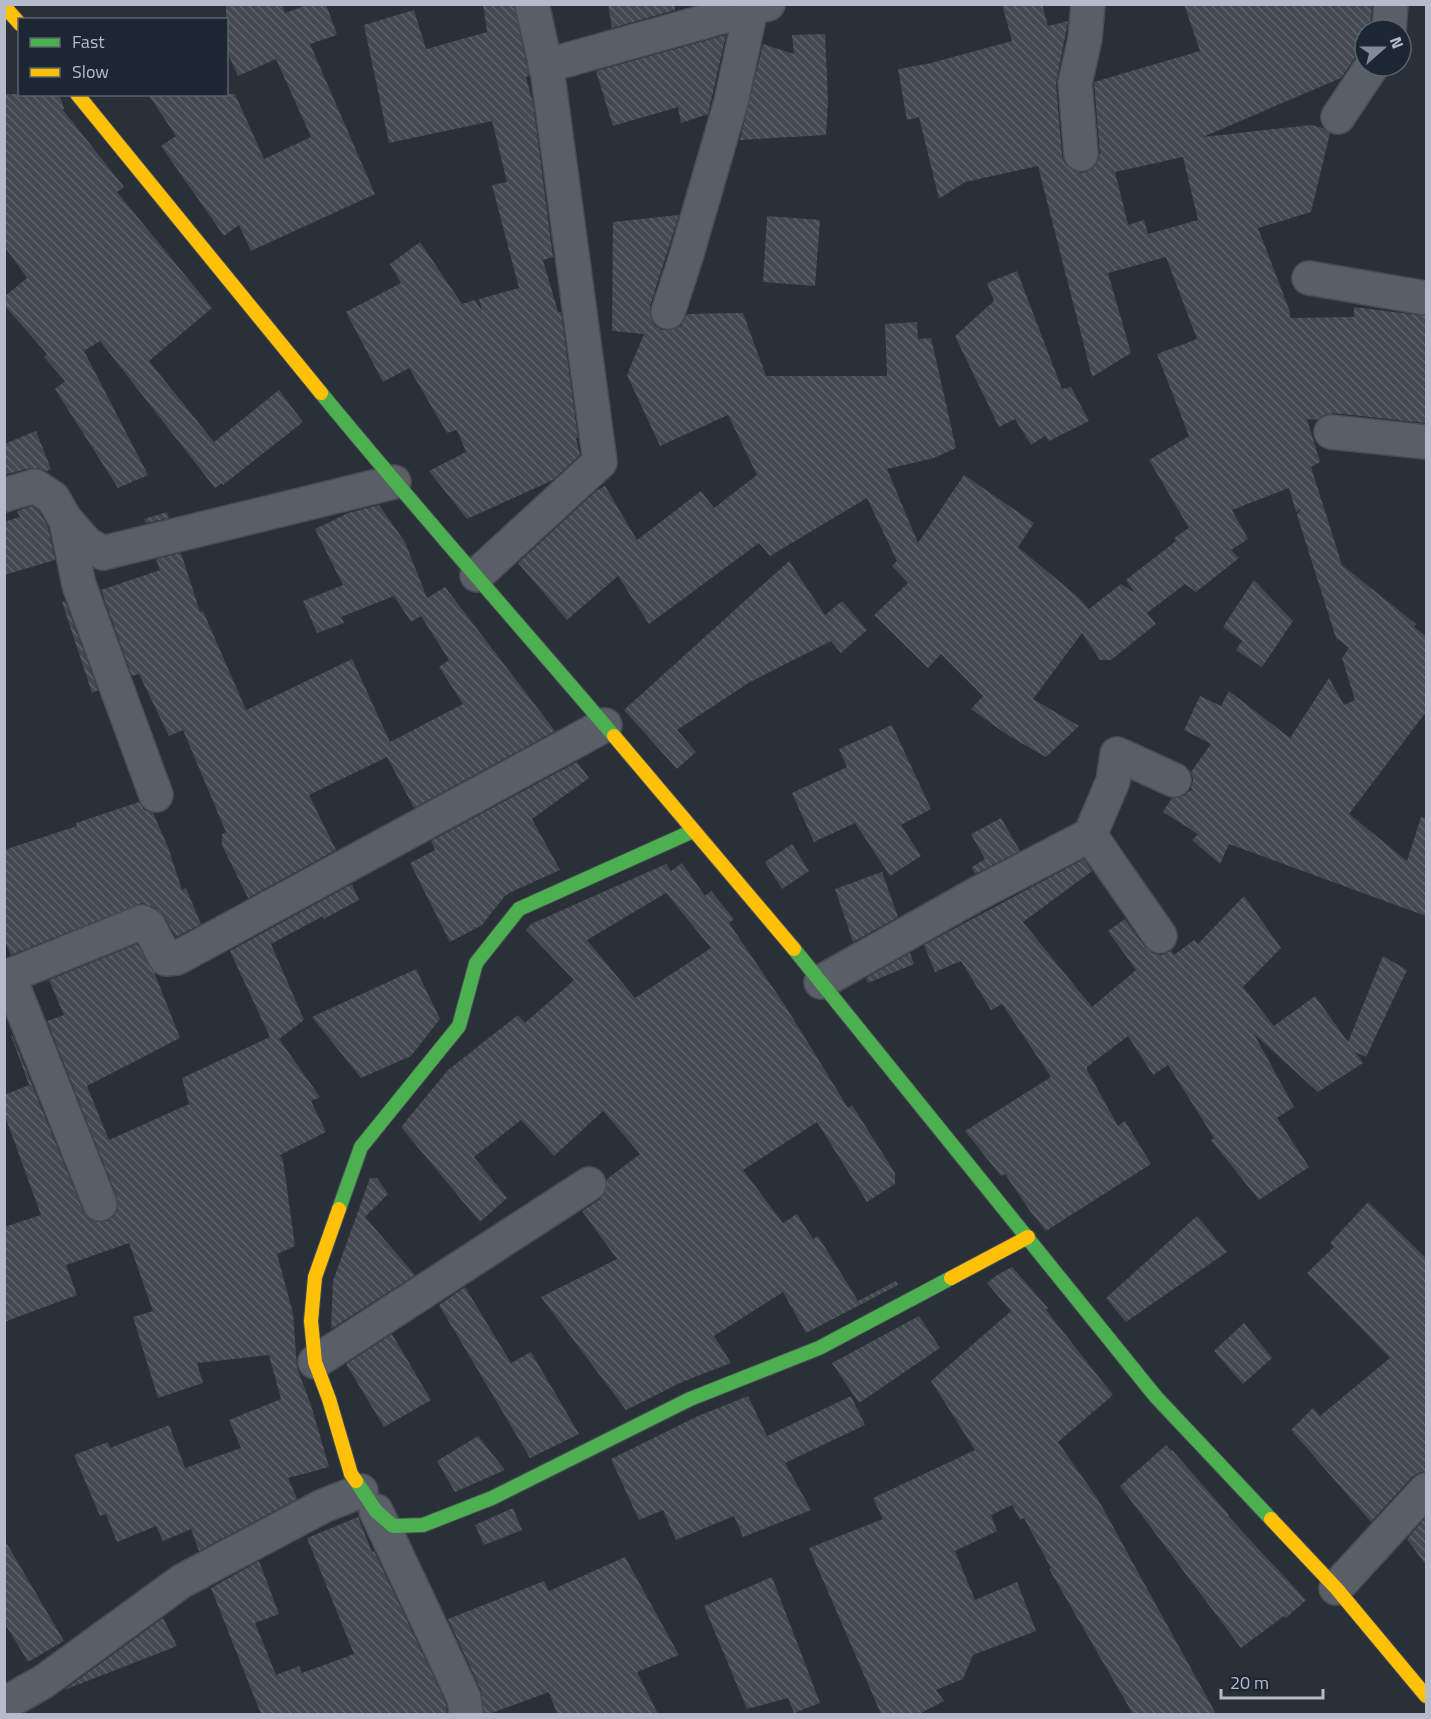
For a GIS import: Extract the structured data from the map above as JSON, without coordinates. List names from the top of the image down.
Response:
{
  "legend": ["Fast", "Slow"],
  "scale_bar": "20 m",
  "north": "right"
}
